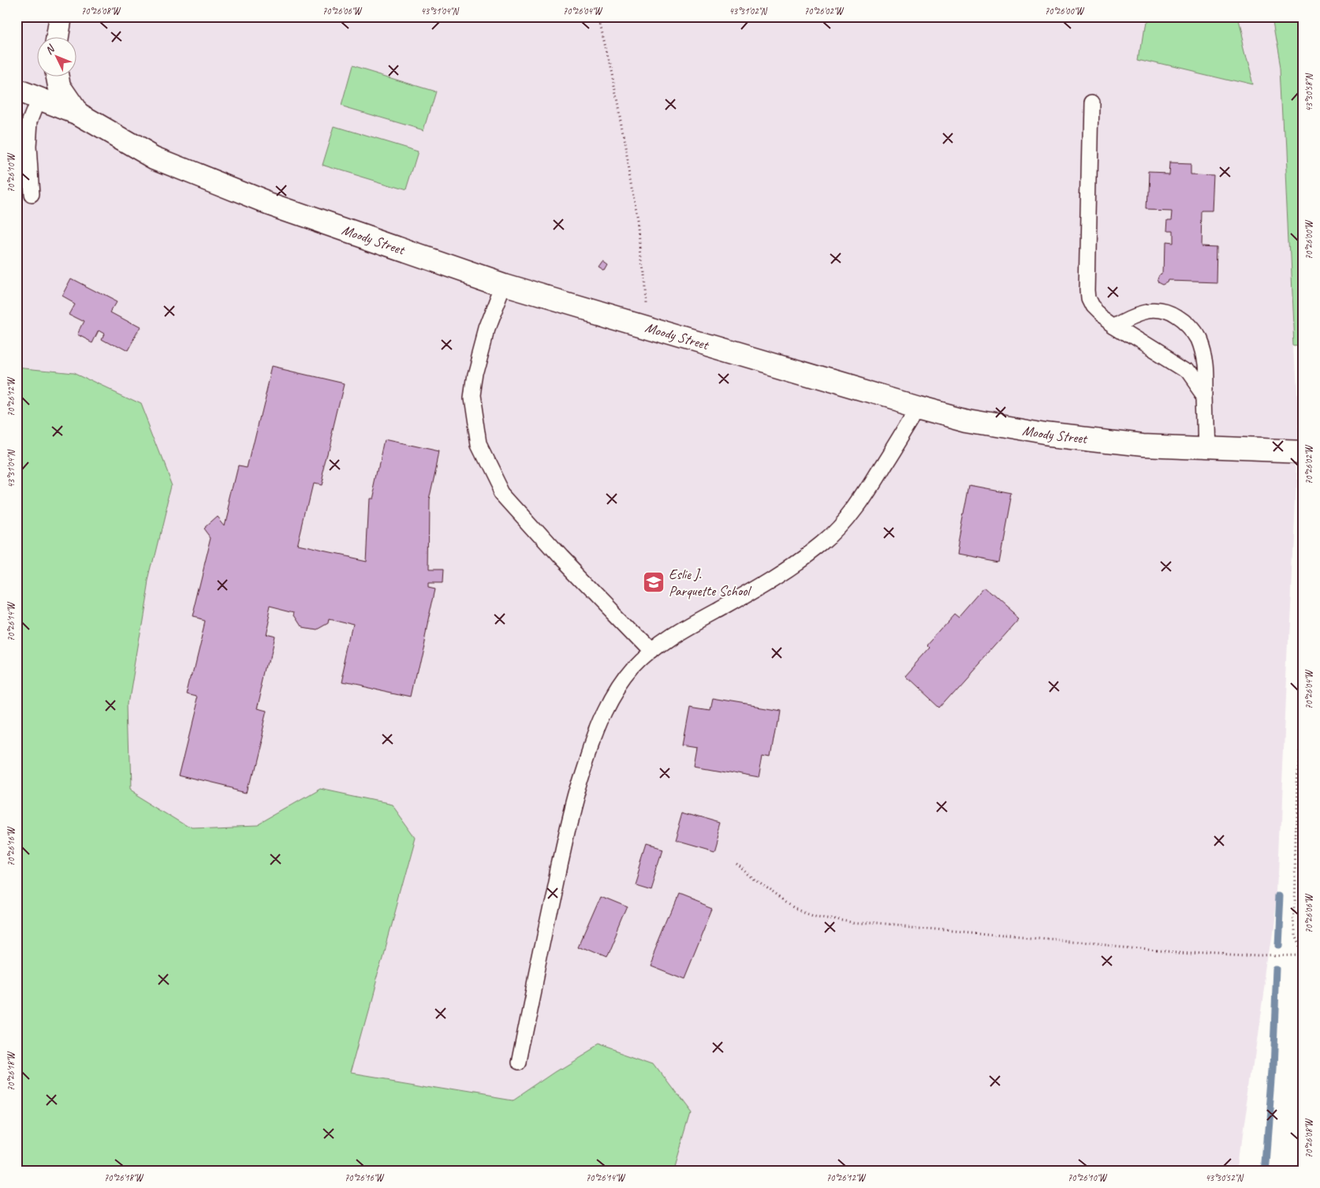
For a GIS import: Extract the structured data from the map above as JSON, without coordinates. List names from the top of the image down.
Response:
{
  "streets": {
    "street": ["Moody Street"]
  },
  "places": {
    "school or university": ["Eslie J. Parquette School"]
  },
  "north": "top left",
  "coordinates": [
    "70°26'08\"W",
    "70°26'06\"W",
    "43°31'04\"N",
    "70°26'04\"W",
    "43°31'02\"N",
    "70°26'02\"W",
    "70°26'00\"W",
    "43°30'58\"N",
    "70°26'10\"W",
    "70°26'12\"W",
    "70°26'14\"W",
    "70°26'16\"W",
    "70°26'18\"W",
    "43°30'52\"N"
  ]
}
